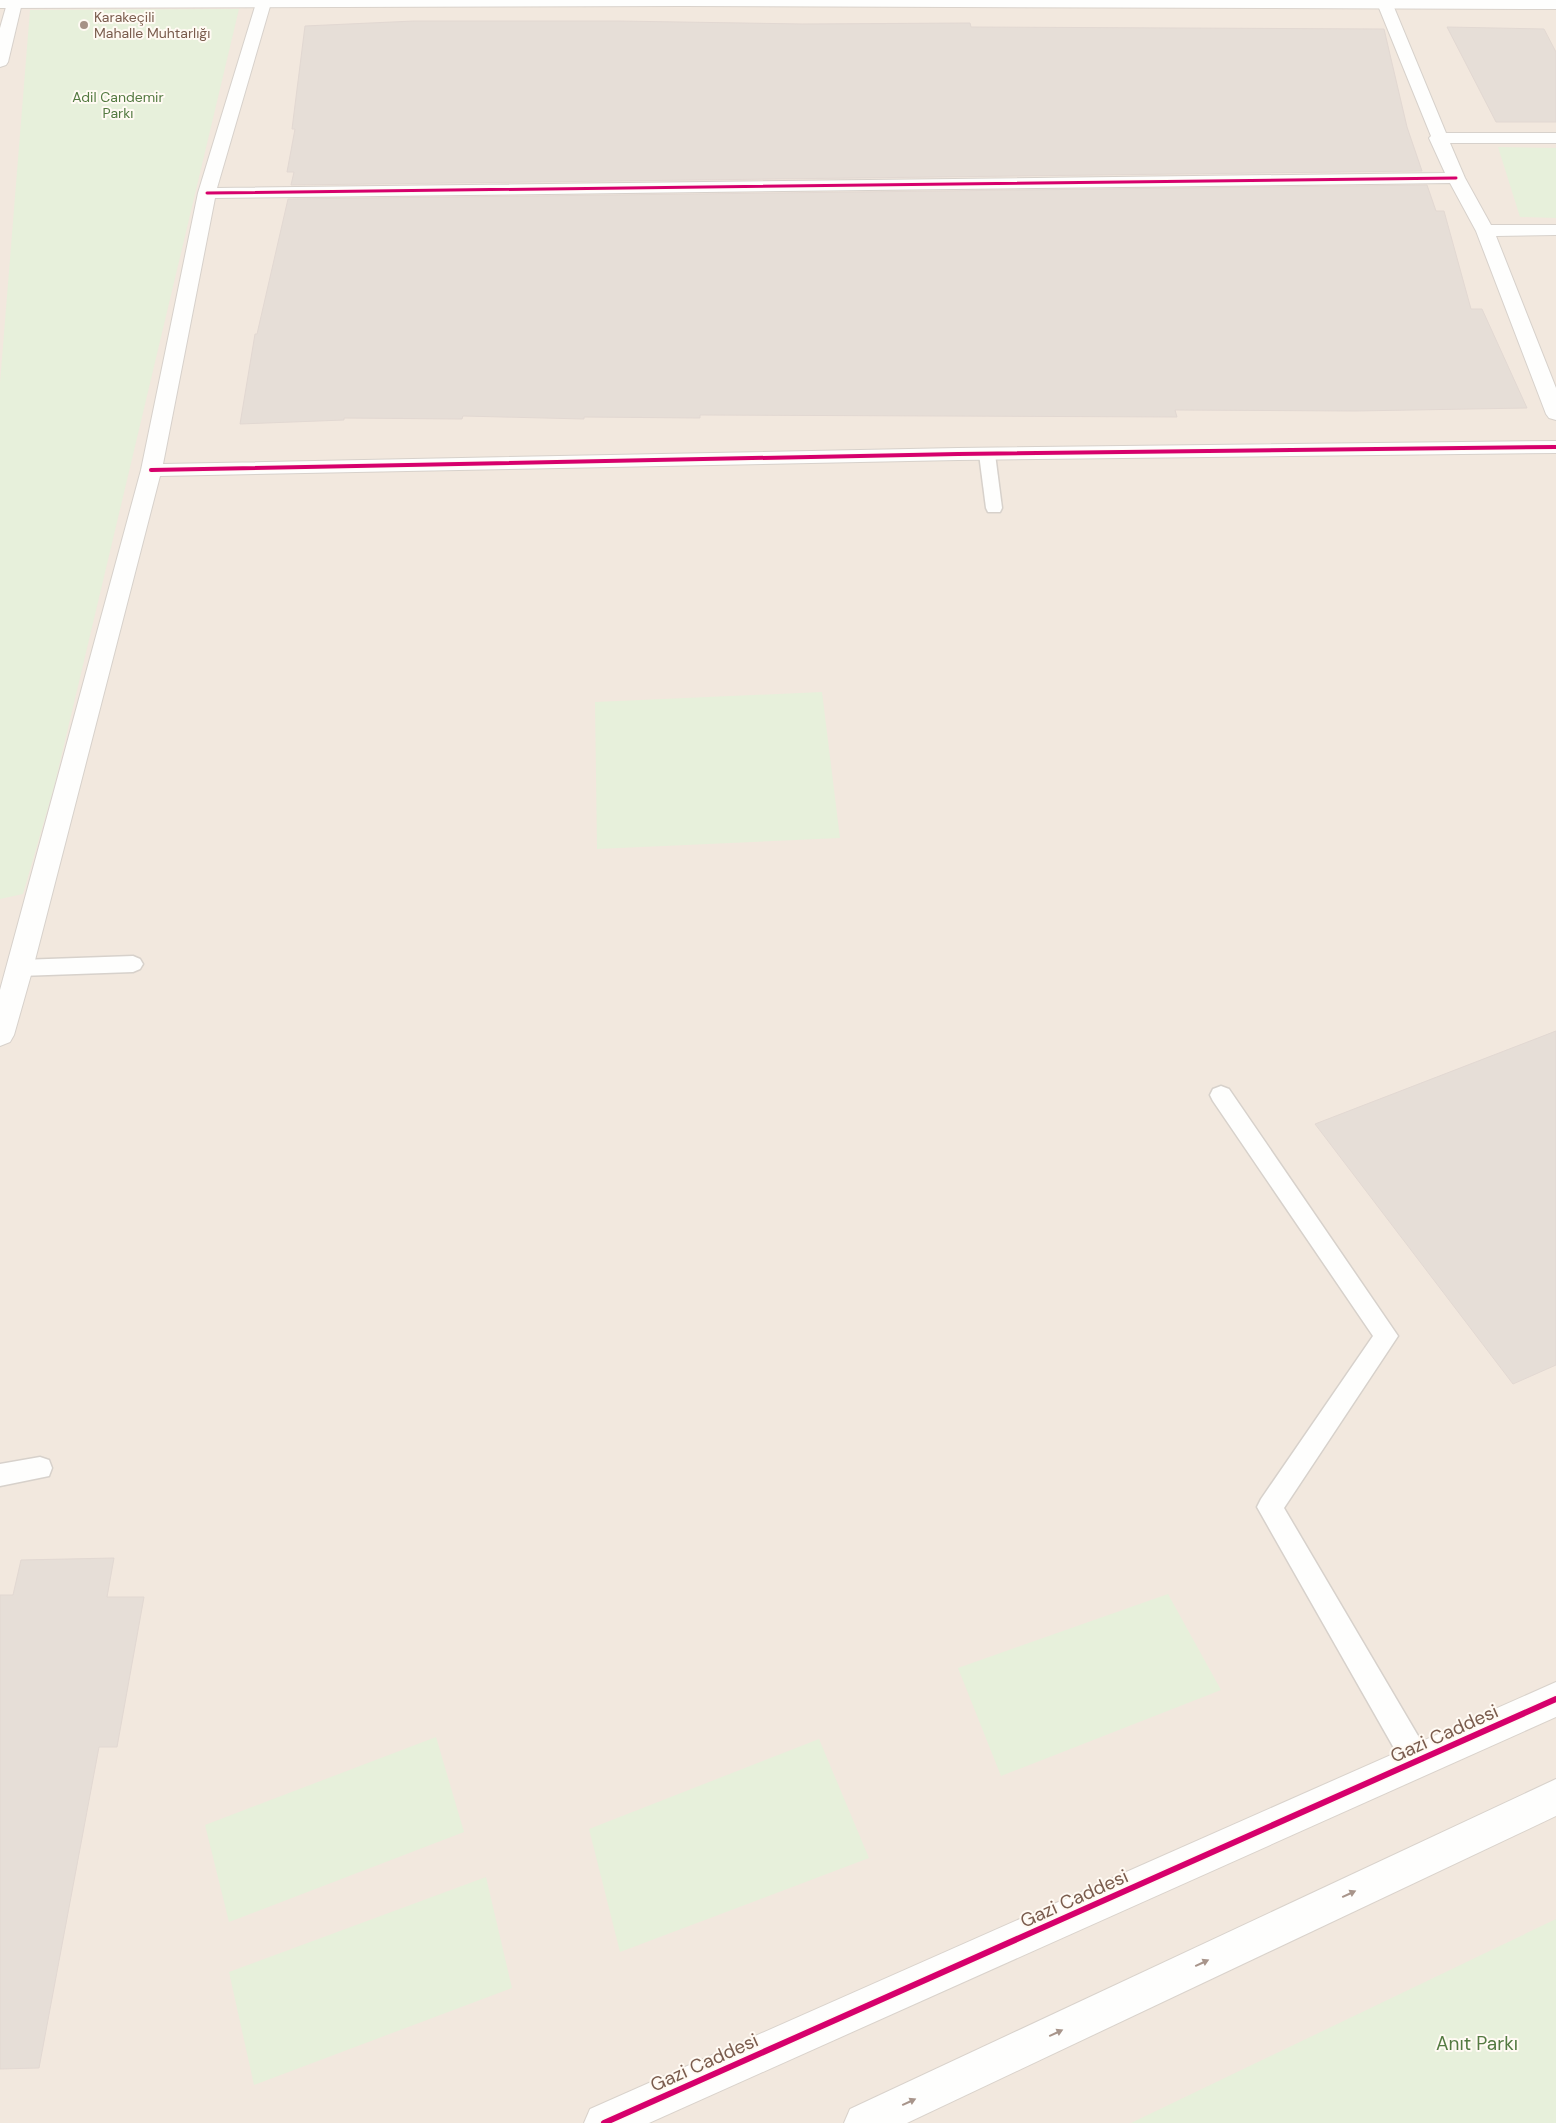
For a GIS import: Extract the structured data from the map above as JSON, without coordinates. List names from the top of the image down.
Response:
{
  "streets": {
    "street": ["Gazi Caddesi"]
  },
  "parks": ["Adil Candemir Parkı", "Anıt Parkı"],
  "places": ["Karakeçili Mahalle Muhtarlığı"]
}
